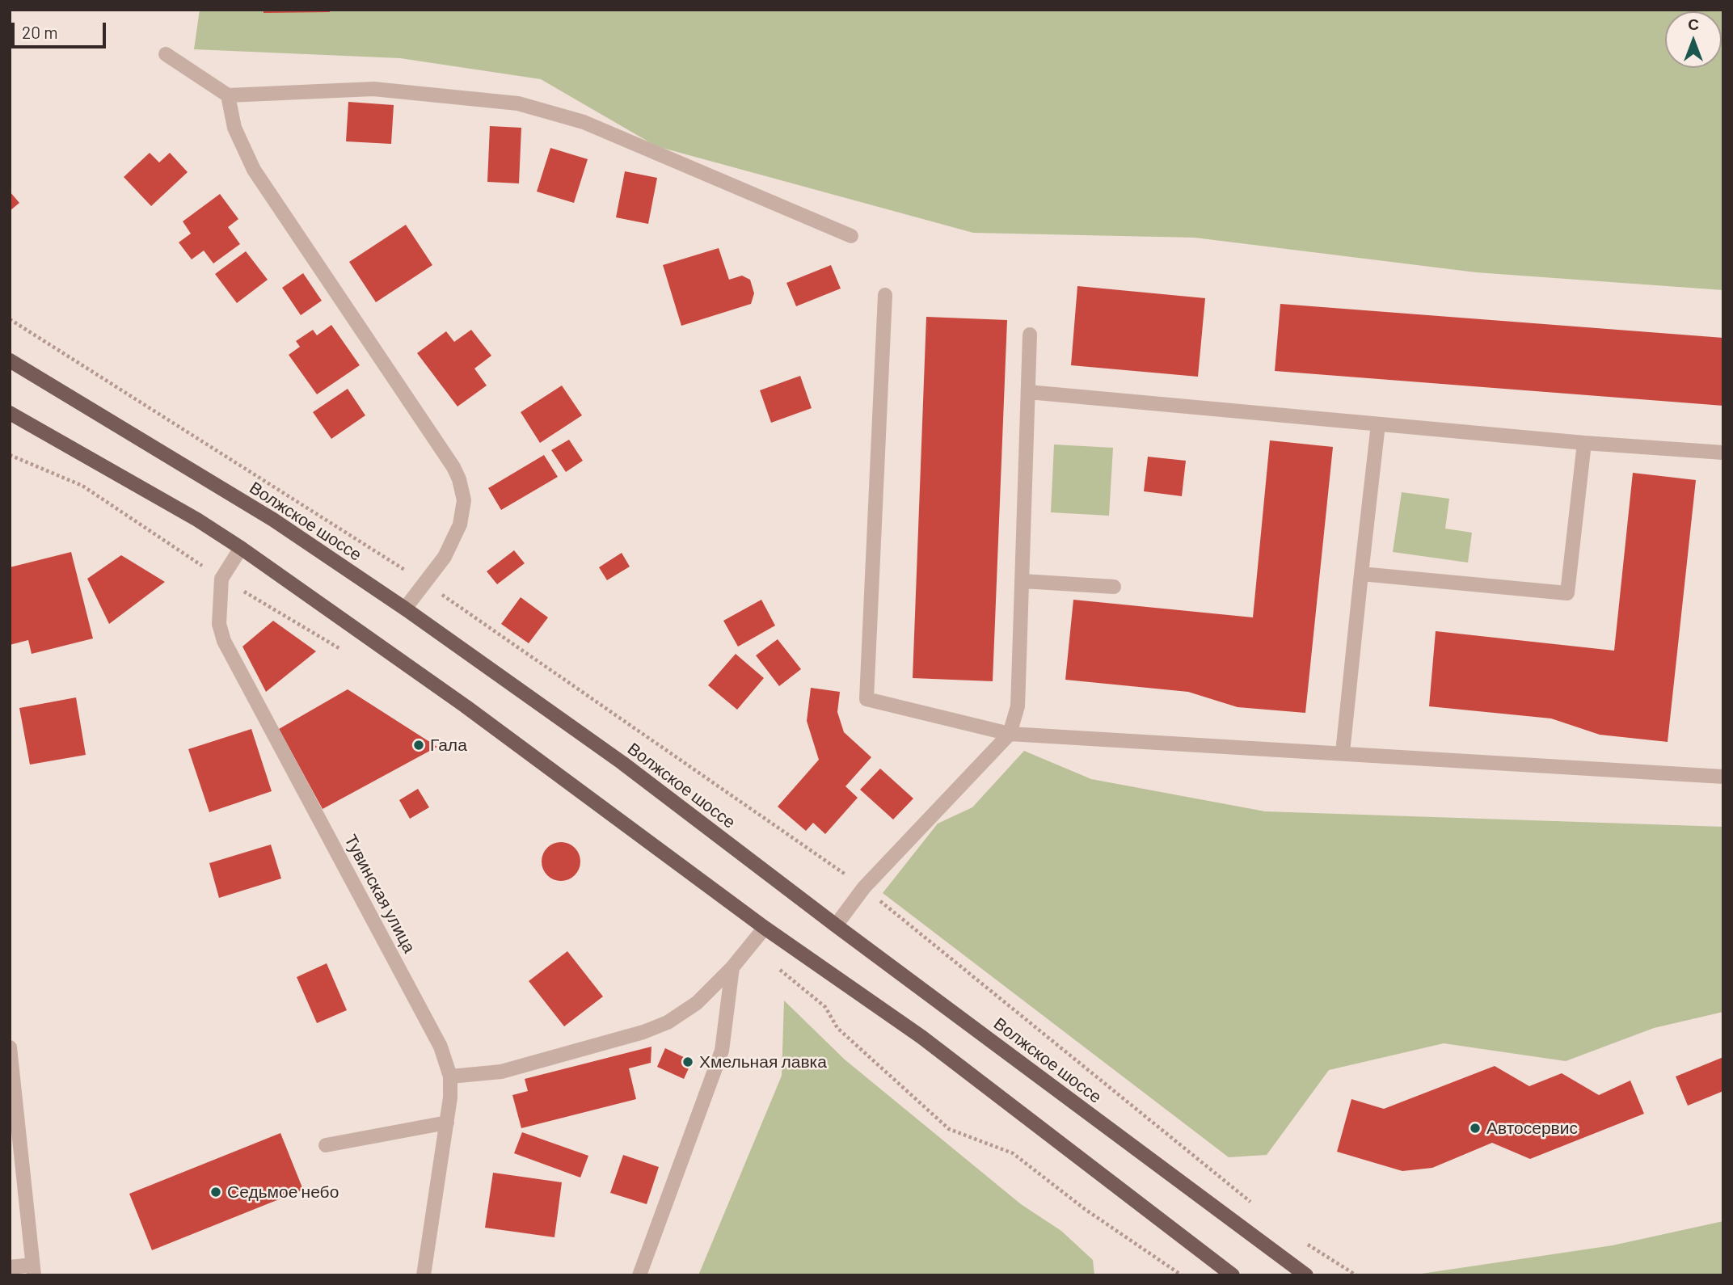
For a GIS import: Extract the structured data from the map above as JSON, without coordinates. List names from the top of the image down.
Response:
{
  "streets": {
    "main road": ["Волжское шоссе"],
    "street": ["Тувинская улица"]
  },
  "places": [
    "Гала",
    "Хмельная лавка",
    "Автосервис",
    "Седьмое небо"
  ],
  "scale_bar": "20 m",
  "north": "top"
}
